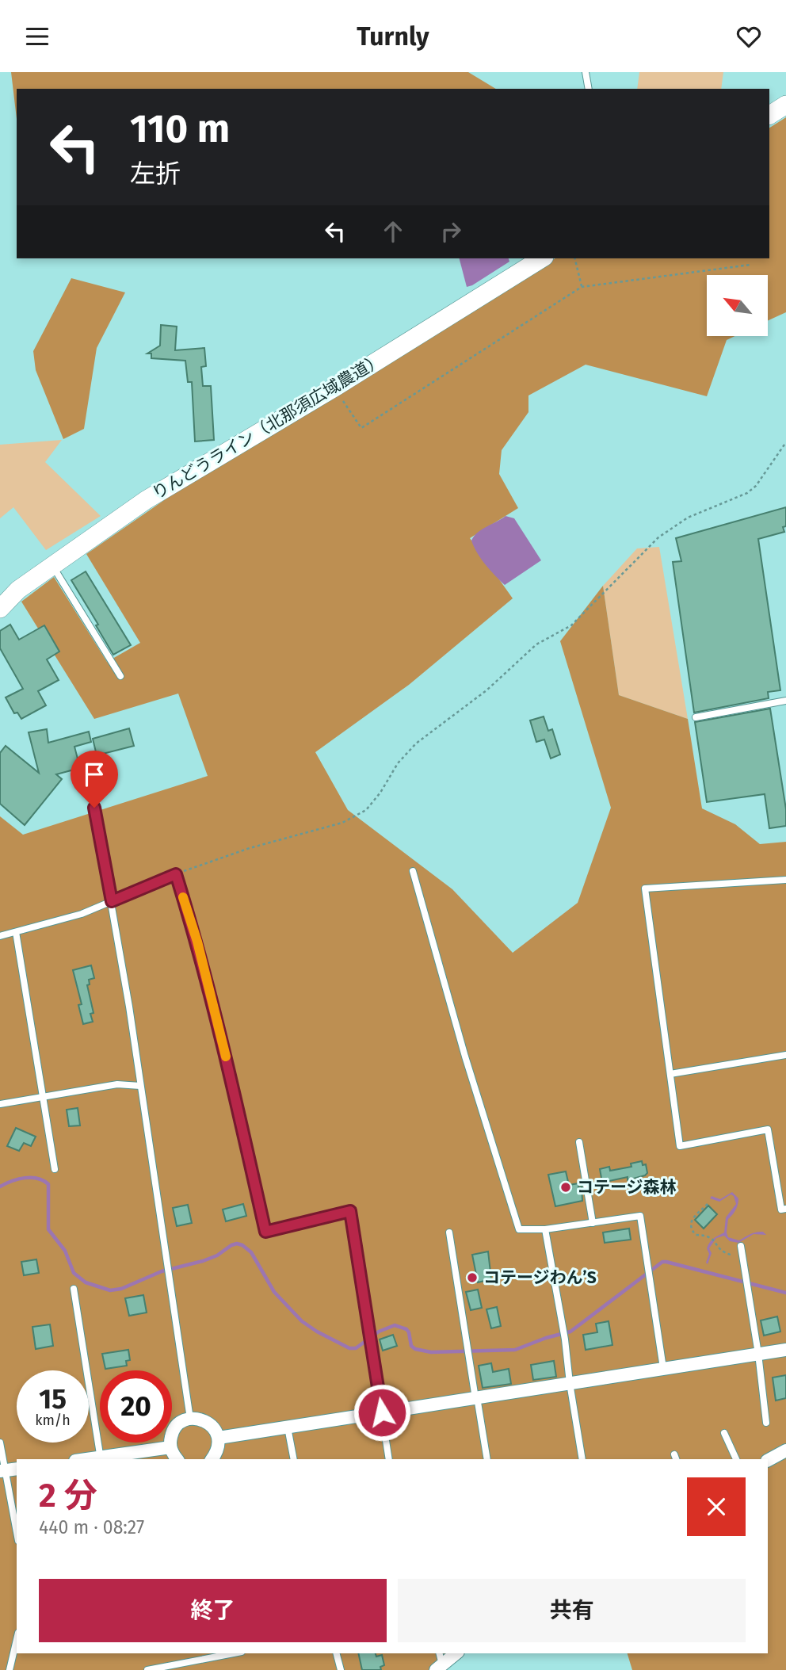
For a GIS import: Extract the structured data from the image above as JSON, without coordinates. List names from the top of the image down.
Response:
{
  "streets": {
    "street": ["りんどうライン（北那須広域農道）"]
  },
  "places": ["コテージ森林", "コテージわん’S"],
  "north": "top left",
  "page": {
    "header": "Turnly",
    "turn": ["110 m", "左折"],
    "speed": "15 km/h",
    "limit": "20",
    "heading": ["2 分", "440 m · 08:27"],
    "buttons": ["終了", "共有"]
  }
}
